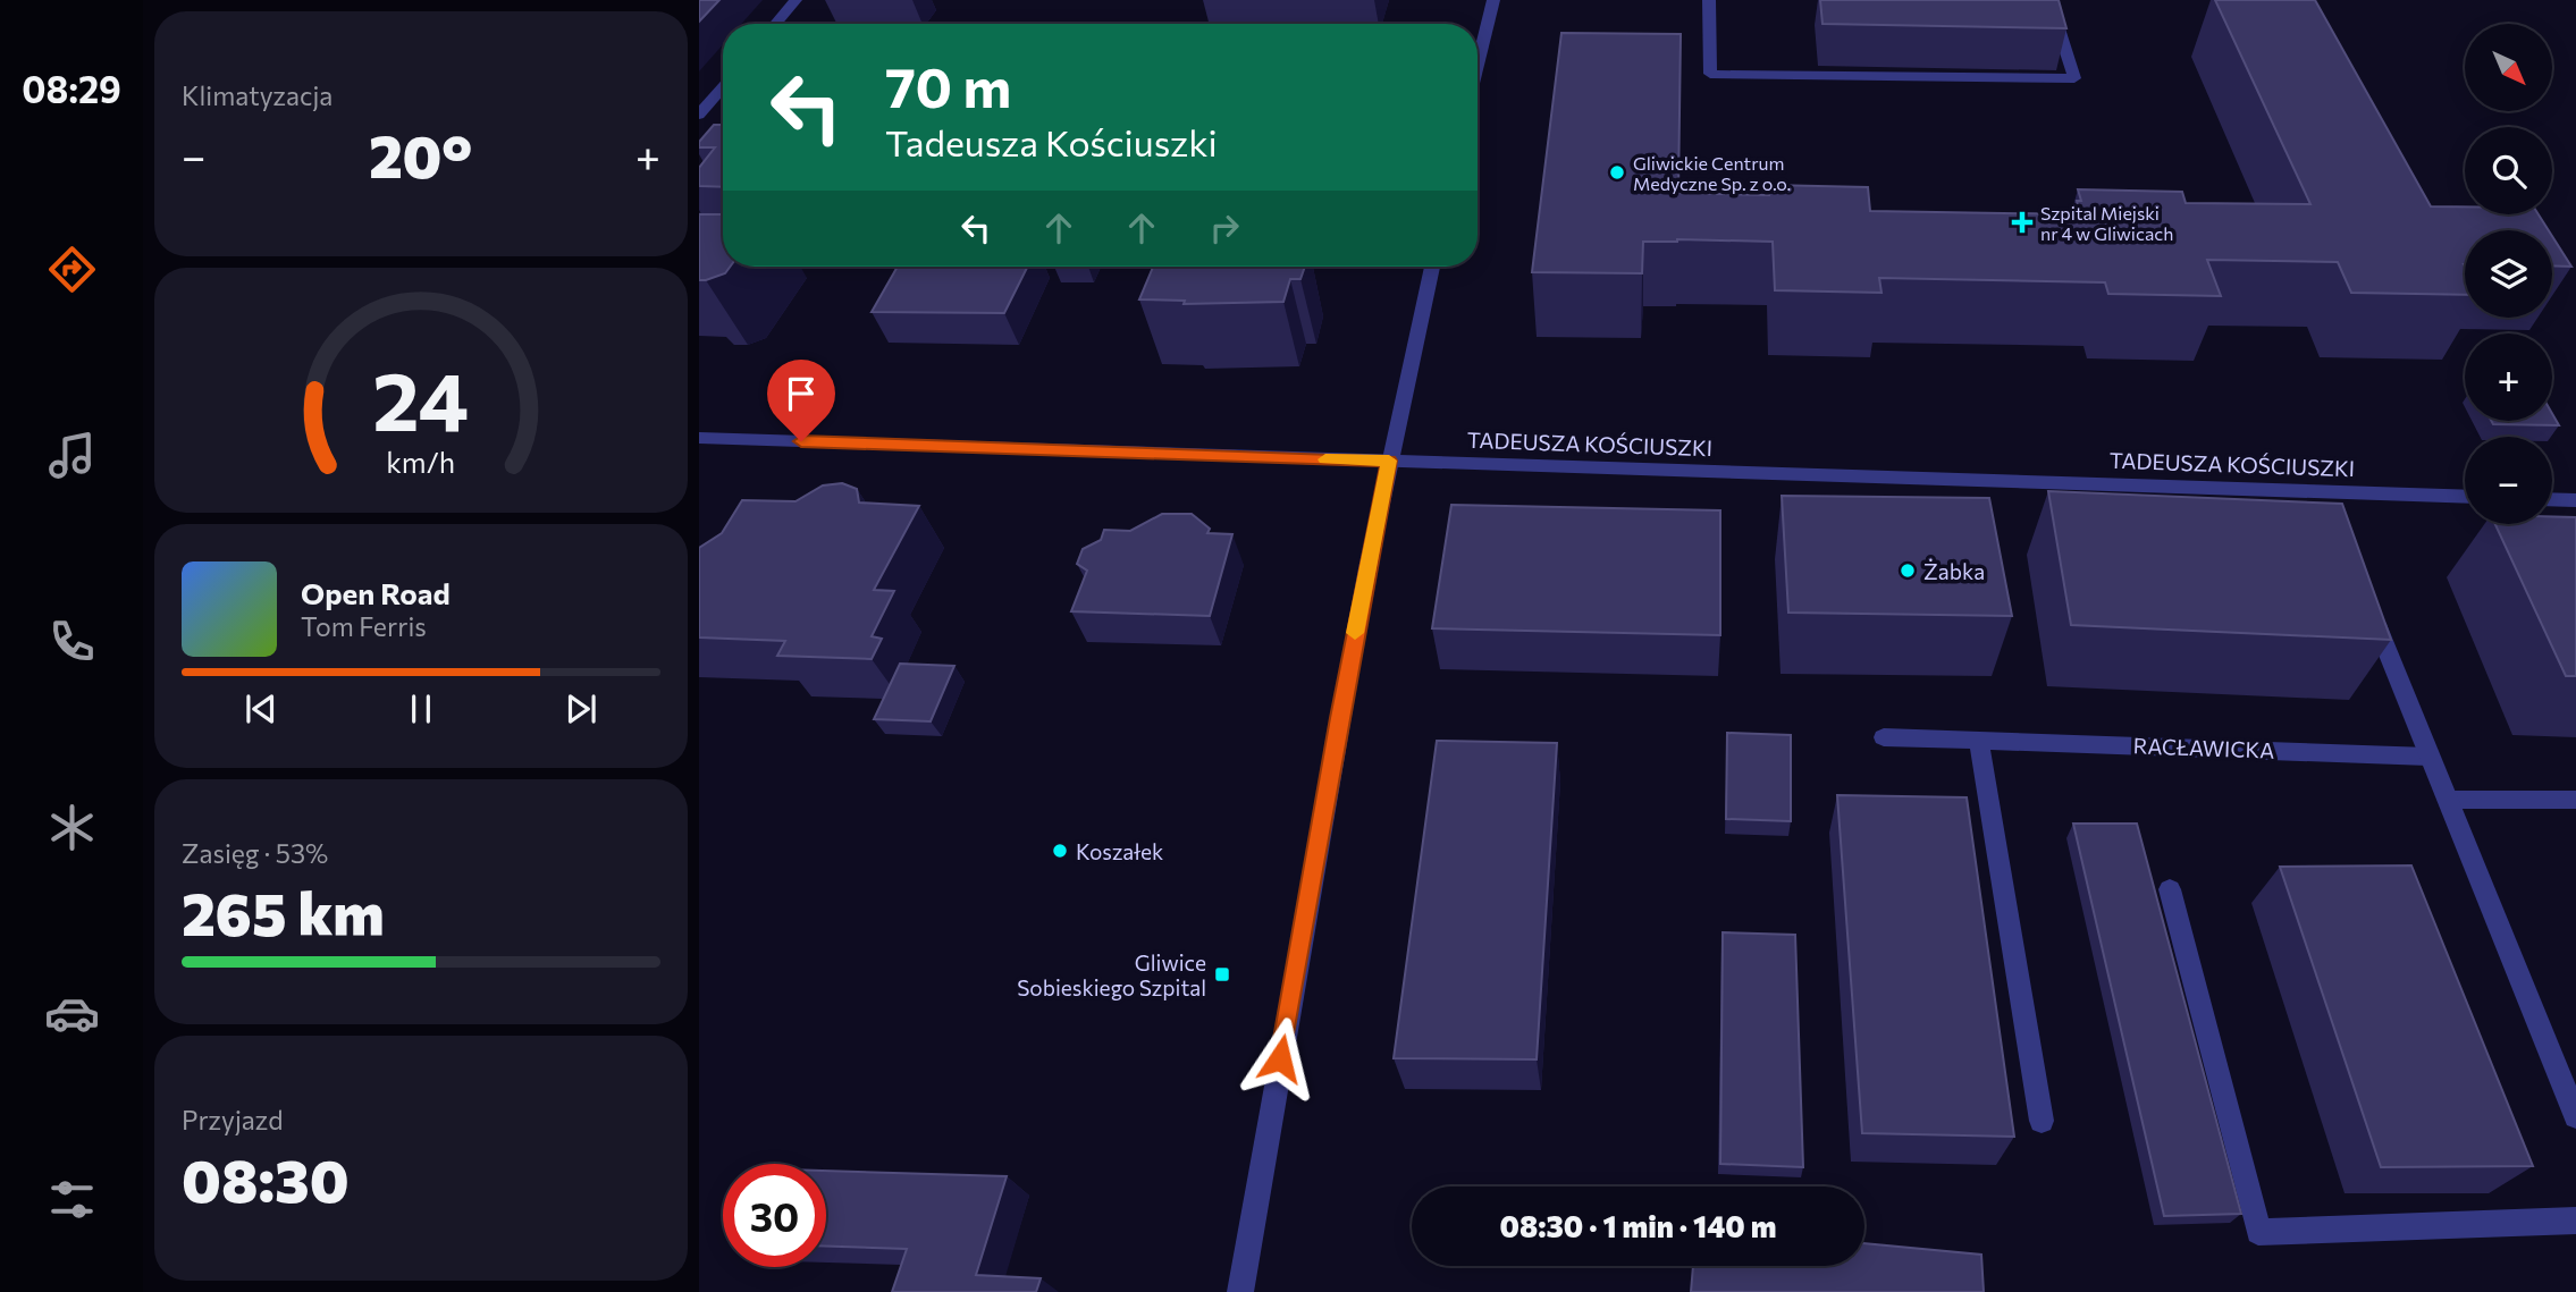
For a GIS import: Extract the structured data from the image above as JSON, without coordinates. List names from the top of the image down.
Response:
{
  "streets": {
    "street": ["TADEUSZA KOŚCIUSZKI", "RACŁAWICKA"]
  },
  "places": {
    "other": ["Gliwickie Centrum Medyczne Sp. z o.o.", "Żabka", "Koszałek"],
    "health": ["Szpital Miejski nr 4 w Gliwicach"],
    "transit": ["Gliwice Sobieskiego Szpital"]
  },
  "north": "bottom right",
  "page": {
    "tabs": "08:29",
    "tile": [
      "Klimatyzacja",
      ["Zasięg · 53%", "265 km"],
      ["Przyjazd", "08:30"]
    ],
    "map_buttons": ["+", "−"],
    "turn": ["70 m", "Tadeusza Kościuszki"],
    "heat": ["−", "20°", "+"],
    "song": ["Open Road", "Tom Ferris"],
    "limit": "30",
    "trip": "08:30 · 1 min · 140 m",
    "gauge": ["24", "km/h"]
  }
}
